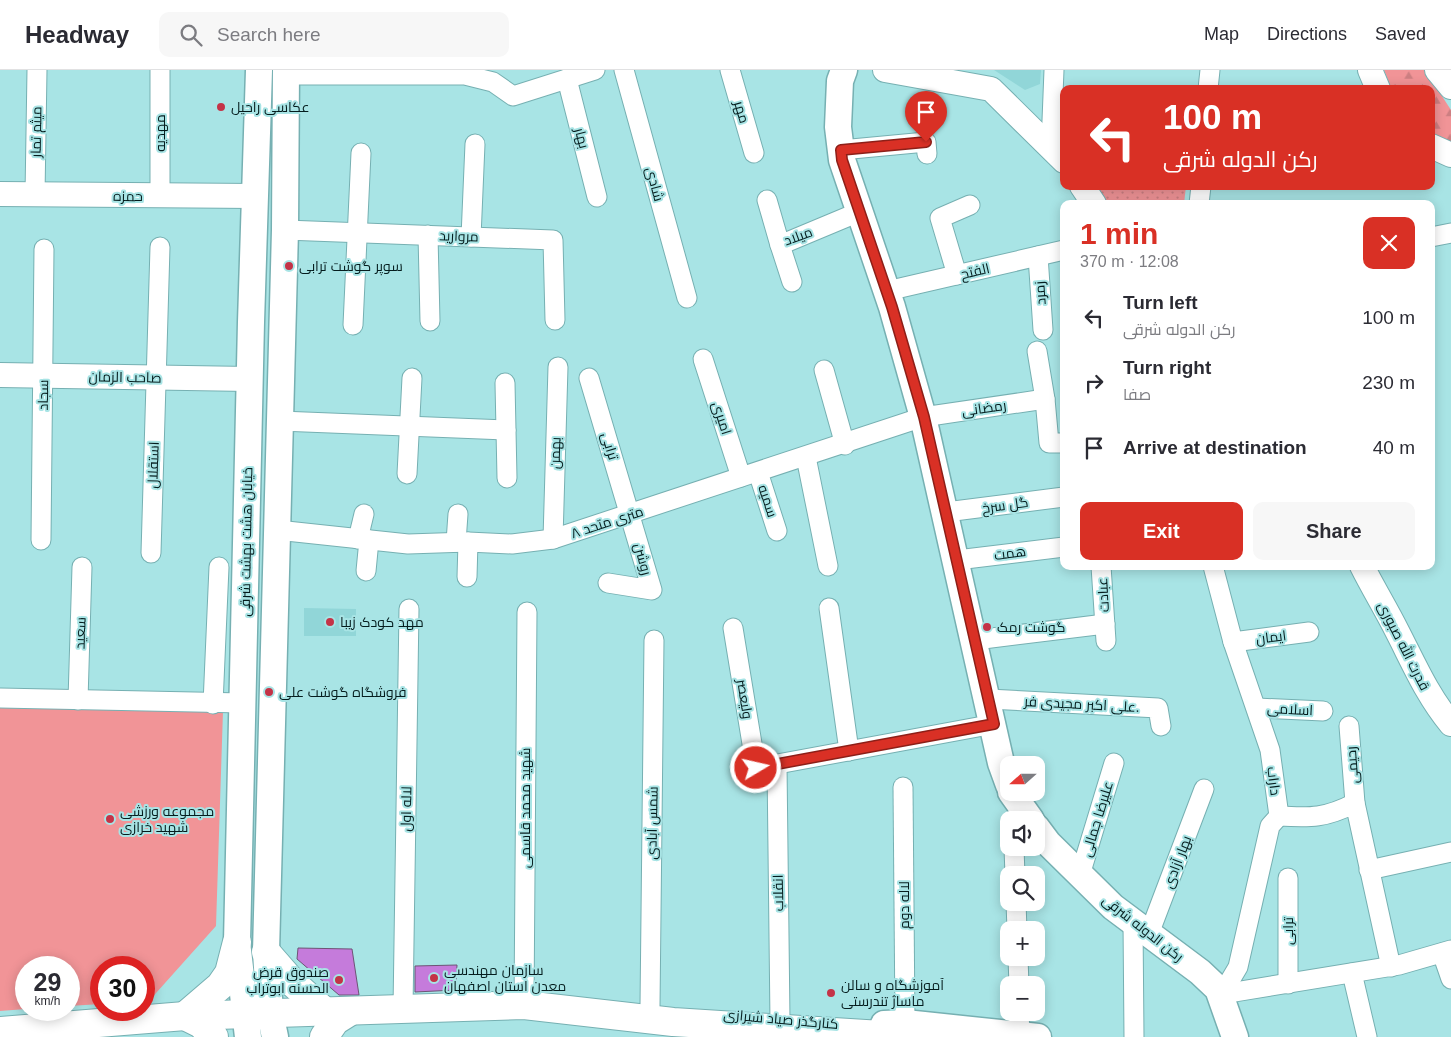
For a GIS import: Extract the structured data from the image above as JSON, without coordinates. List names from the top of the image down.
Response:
{
  "streets": {
    "main road": ["خیابان هشت بهشت شرقی", "رکن الدوله شرقی", "کنارگذر صیاد شیرازی"],
    "street": [
      "مهر",
      "میثم تمار",
      "مهدیه",
      "بهار",
      "شادی",
      "حمزه",
      "مروارید",
      "میلاد",
      "الفتح",
      "زمرد",
      "صاحب الزمان",
      "سجاد",
      "رمضانی",
      "امیری",
      "ترابی",
      "بهمن",
      "استقلال",
      "سمیه",
      "گل سرخ",
      "۸ متری متحد",
      "همت",
      "روشن",
      "عبادت",
      "سعید",
      "ایمان",
      "قدرت الله صبوری",
      "ولیعصر",
      "علی اکبر مجیدی فر.",
      "اسلامی",
      "رحیمی",
      "داراب",
      "شهید محمد قاسمی",
      "لاله اول",
      "علیرضا جمالی",
      "شمس آبادی",
      "بهار آزادی",
      "انقلاب",
      "لاله دوم"
    ]
  },
  "crossings": [
    ["میثم تمار", "حمزه"],
    ["مهدیه", "حمزه"],
    ["حمزه", "خیابان هشت بهشت شرقی"],
    ["الفتح", "زمرد"],
    ["صاحب الزمان", "سجاد"],
    ["صاحب الزمان", "استقلال"],
    ["صاحب الزمان", "خیابان هشت بهشت شرقی"],
    ["رمضانی", "۸ متری متحد"],
    ["امیری", "سمیه"],
    ["امیری", "۸ متری متحد"],
    ["ترابی", "۸ متری متحد"],
    ["ترابی", "روشن"],
    ["بهمن", "۸ متری متحد"],
    ["سمیه", "۸ متری متحد"],
    ["۸ متری متحد", "روشن"],
    ["ایمان", "داراب"],
    ["ولیعصر", "انقلاب"],
    ["اسلامی", "داراب"],
    ["شهید محمد قاسمی", "کنارگذر صیاد شیرازی"],
    ["علیرضا جمالی", "رکن الدوله شرقی"],
    ["شمس آبادی", "کنارگذر صیاد شیرازی"],
    ["بهار آزادی", "رکن الدوله شرقی"],
    ["انقلاب", "کنارگذر صیاد شیرازی"],
    ["لاله دوم", "کنارگذر صیاد شیرازی"]
  ],
  "places": [
    "عکاسی راحیل",
    "سوپر گوشت ترابی",
    "مهد کودک زیبا",
    "گوشت رمک",
    "فروشگاه گوشت علی",
    "مجموعه ورزشی شهید خرازی",
    "سازمان مهندسی معدن استان اصفهان",
    "صندوق قرض الحسنه ابوتراب",
    "آموزشگاه و سالن ماساژ تندرستی"
  ],
  "north": "left",
  "page": {
    "header": "Headway",
    "search": "Search here",
    "nav": ["Map", "Directions", "Saved"],
    "turn": ["100 m", "رکن الدوله شرقی"],
    "heading": ["1 min", "370 m · 12:08"],
    "list": [
      {
        "name": "Turn left",
        "note": "رکن الدوله شرقی",
        "value": "100 m"
      },
      {
        "name": "Turn right",
        "note": "صفا",
        "value": "230 m"
      },
      {
        "name": "Arrive at destination",
        "value": "40 m"
      }
    ],
    "buttons": ["Exit", "Share"],
    "map_buttons": ["+", "−"],
    "speed": "29 km/h",
    "limit": "30"
  }
}
